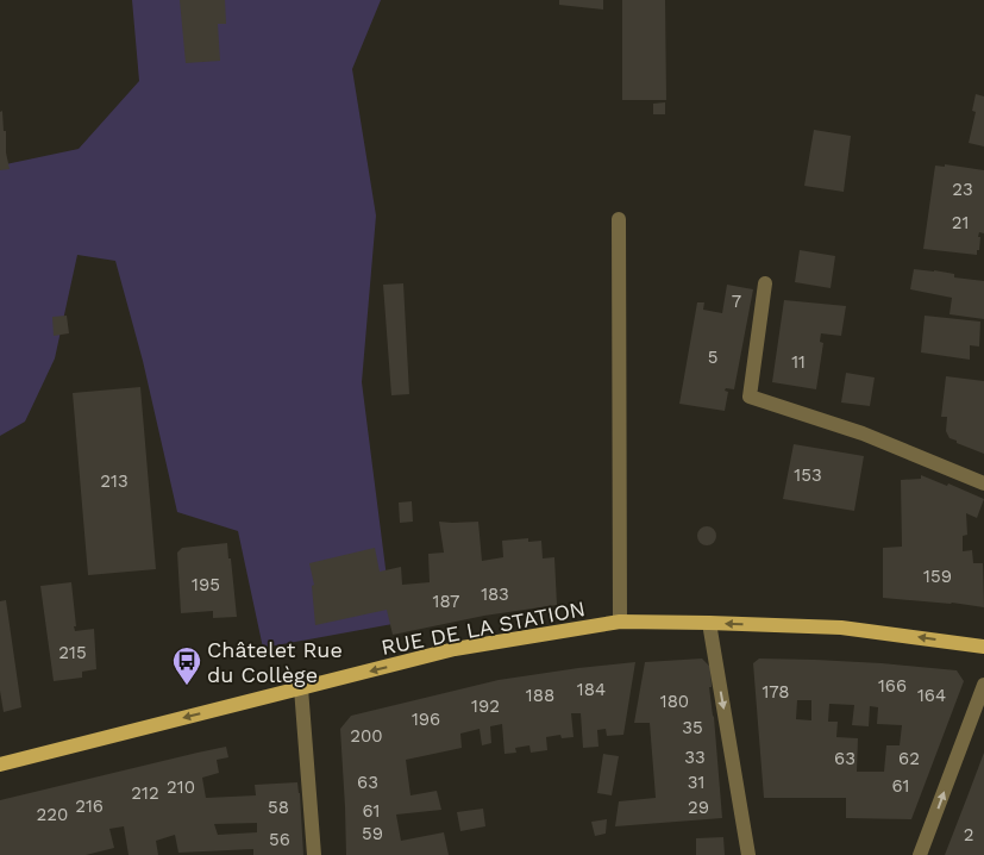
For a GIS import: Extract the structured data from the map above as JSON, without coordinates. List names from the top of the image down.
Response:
{
  "streets": {
    "main road": ["RUE DE LA STATION"]
  },
  "one_way": ["RUE DE LA STATION"],
  "places": {
    "bus stop": ["Châtelet Rue du Collège"]
  },
  "house_numbers": [
    "23",
    "21",
    "7",
    "5",
    "11",
    "153",
    "213",
    "159",
    "195",
    "183",
    "187",
    "215",
    "166",
    "184",
    "178",
    "188",
    "164",
    "180",
    "192",
    "196",
    "35",
    "200",
    "33",
    "63",
    "62",
    "63",
    "31",
    "61",
    "210",
    "212",
    "216",
    "58",
    "29",
    "61",
    "220",
    "59",
    "2",
    "56"
  ]
}
